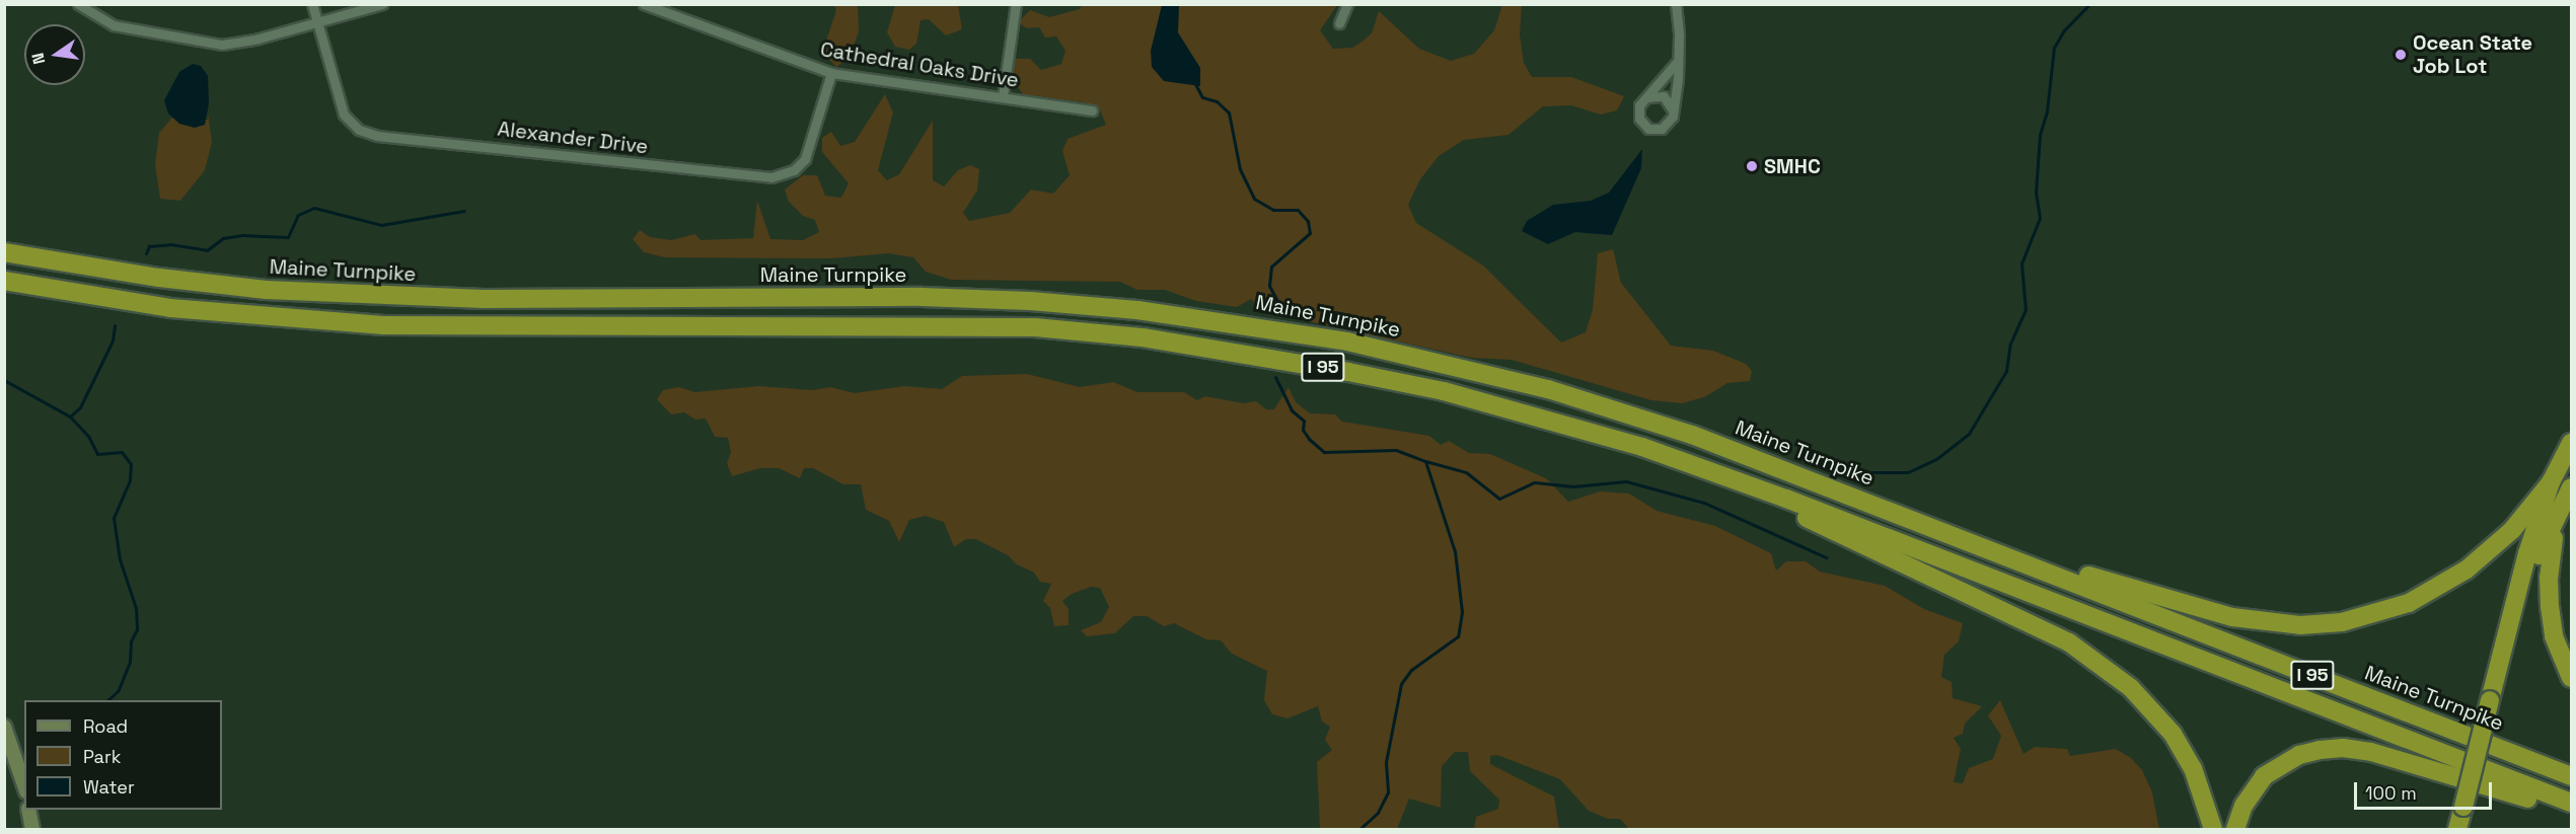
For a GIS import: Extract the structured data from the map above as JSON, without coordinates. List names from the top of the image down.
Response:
{
  "streets": {
    "highway": ["Maine Turnpike", "I 95"],
    "street": ["Cathedral Oaks Drive", "Alexander Drive"]
  },
  "crossings": [
    ["Cathedral Oaks Drive", "Alexander Drive"]
  ],
  "places": ["Ocean State Job Lot", "SMHC"],
  "legend": ["Road", "Park", "Water"],
  "scale_bar": "100 m",
  "north": "left"
}
